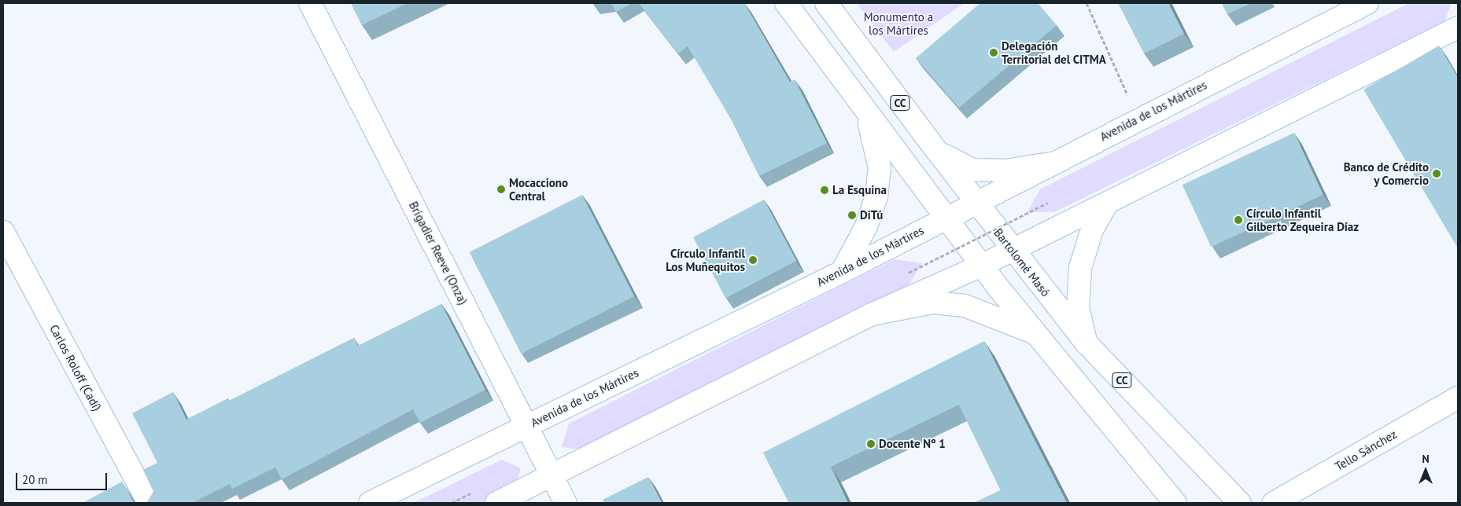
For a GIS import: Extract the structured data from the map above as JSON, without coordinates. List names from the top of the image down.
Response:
{
  "streets": {
    "main road": [
      "CC",
      "Avenida de los Mártires",
      "Brigadier Reeve (Onza)",
      "Bartolomé Masó",
      "Carlos Roloff (Cadí)",
      "Tello Sánchez"
    ]
  },
  "crossings": [
    ["Avenida de los Mártires", "Brigadier Reeve (Onza)"],
    ["Avenida de los Mártires", "Bartolomé Masó"]
  ],
  "parks": ["Monumento a los Mártires"],
  "places": [
    "Delegación Territorial del CITMA",
    "Banco de Crédito y Comercio",
    "Mocacciono Central",
    "La Esquina",
    "DiTú",
    "Círculo Infantil Gilberto Zequeira Díaz",
    "Círculo Infantil Los Muñequitos",
    "Docente Nº 1"
  ],
  "scale_bar": "20 m",
  "north": "top"
}
